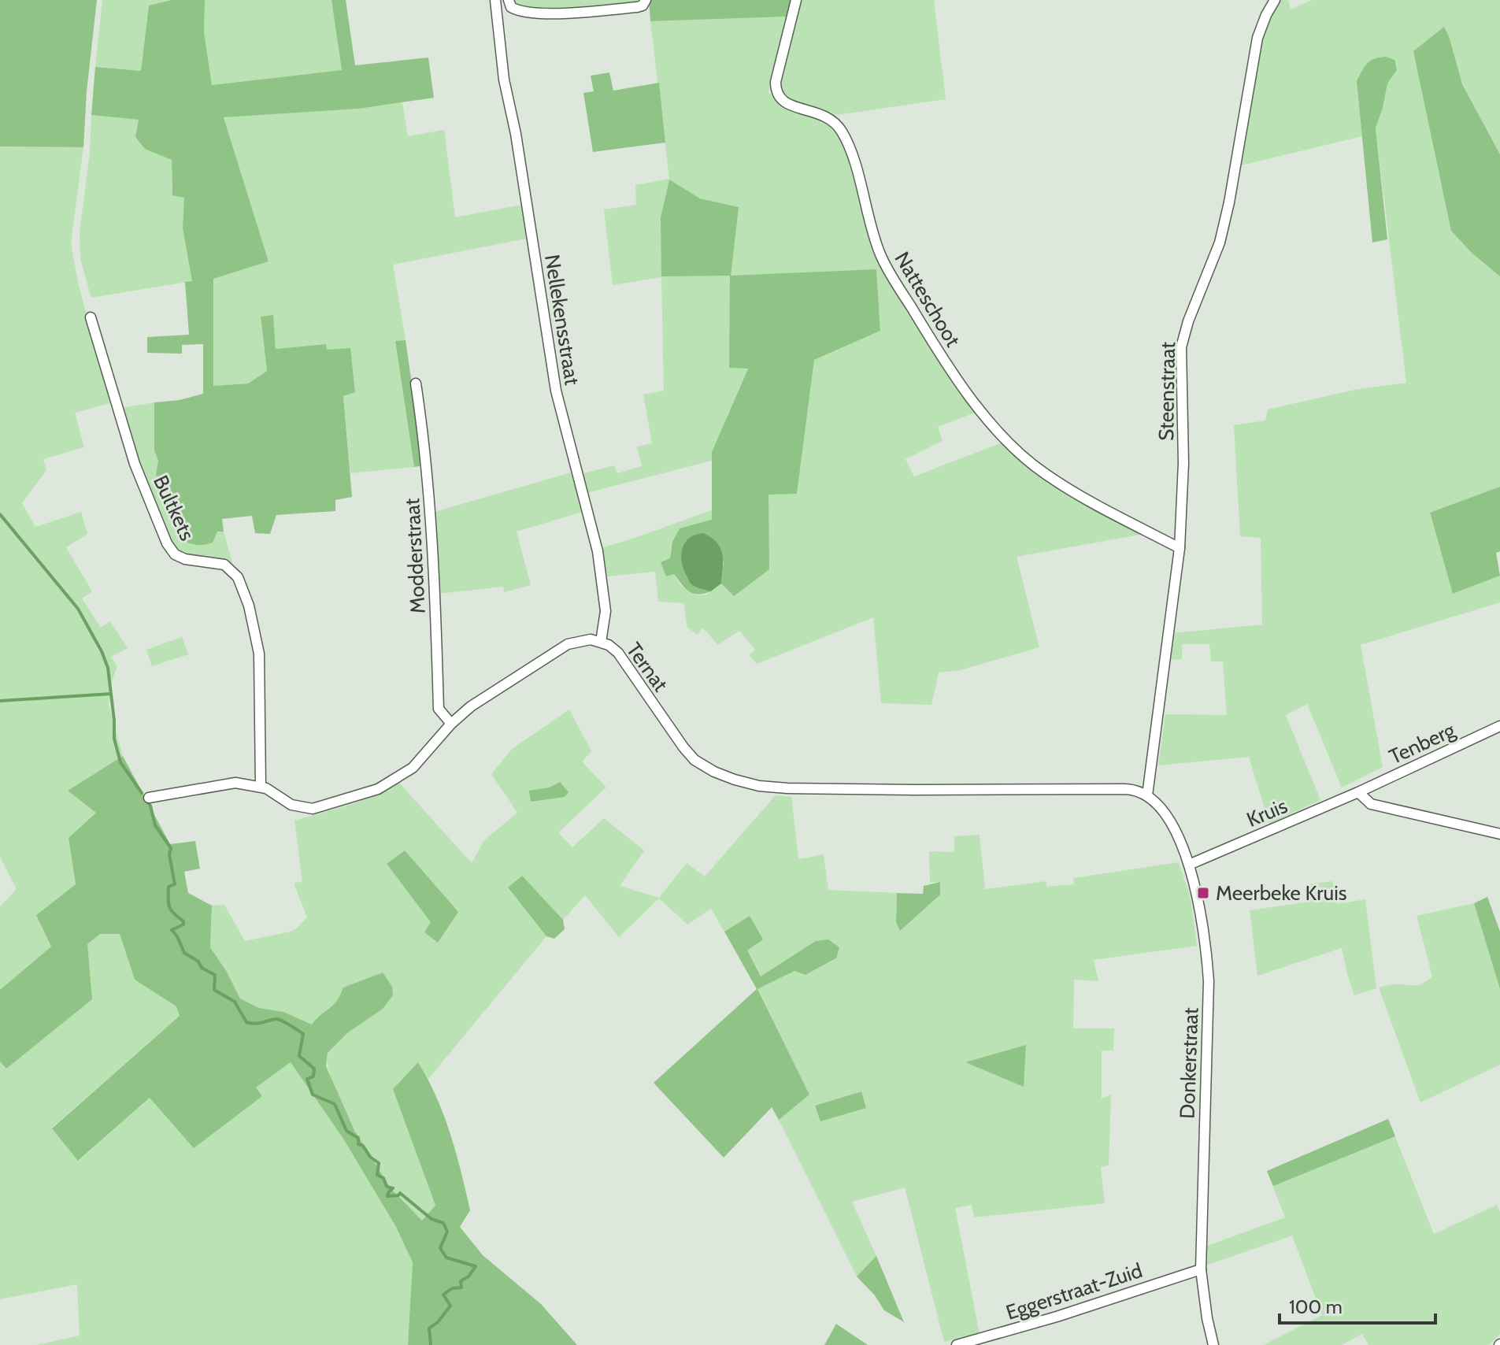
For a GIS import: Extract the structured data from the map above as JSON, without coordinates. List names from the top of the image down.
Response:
{
  "streets": {
    "street": [
      "Natteschoot",
      "Nellekensstraat",
      "Steenstraat",
      "Bultkets",
      "Modderstraat",
      "Ternat",
      "Tenberg",
      "Kruis",
      "Donkerstraat",
      "Eggerstraat-Zuid"
    ]
  },
  "crossings": [
    ["Natteschoot", "Steenstraat"],
    ["Nellekensstraat", "Ternat"],
    ["Steenstraat", "Ternat"],
    ["Steenstraat", "Donkerstraat"],
    ["Bultkets", "Ternat"],
    ["Modderstraat", "Ternat"],
    ["Ternat", "Donkerstraat"],
    ["Tenberg", "Kruis"],
    ["Kruis", "Donkerstraat"],
    ["Donkerstraat", "Eggerstraat-Zuid"]
  ],
  "places": {
    "transit": ["Meerbeke Kruis"]
  },
  "scale_bar": "100 m"
}
